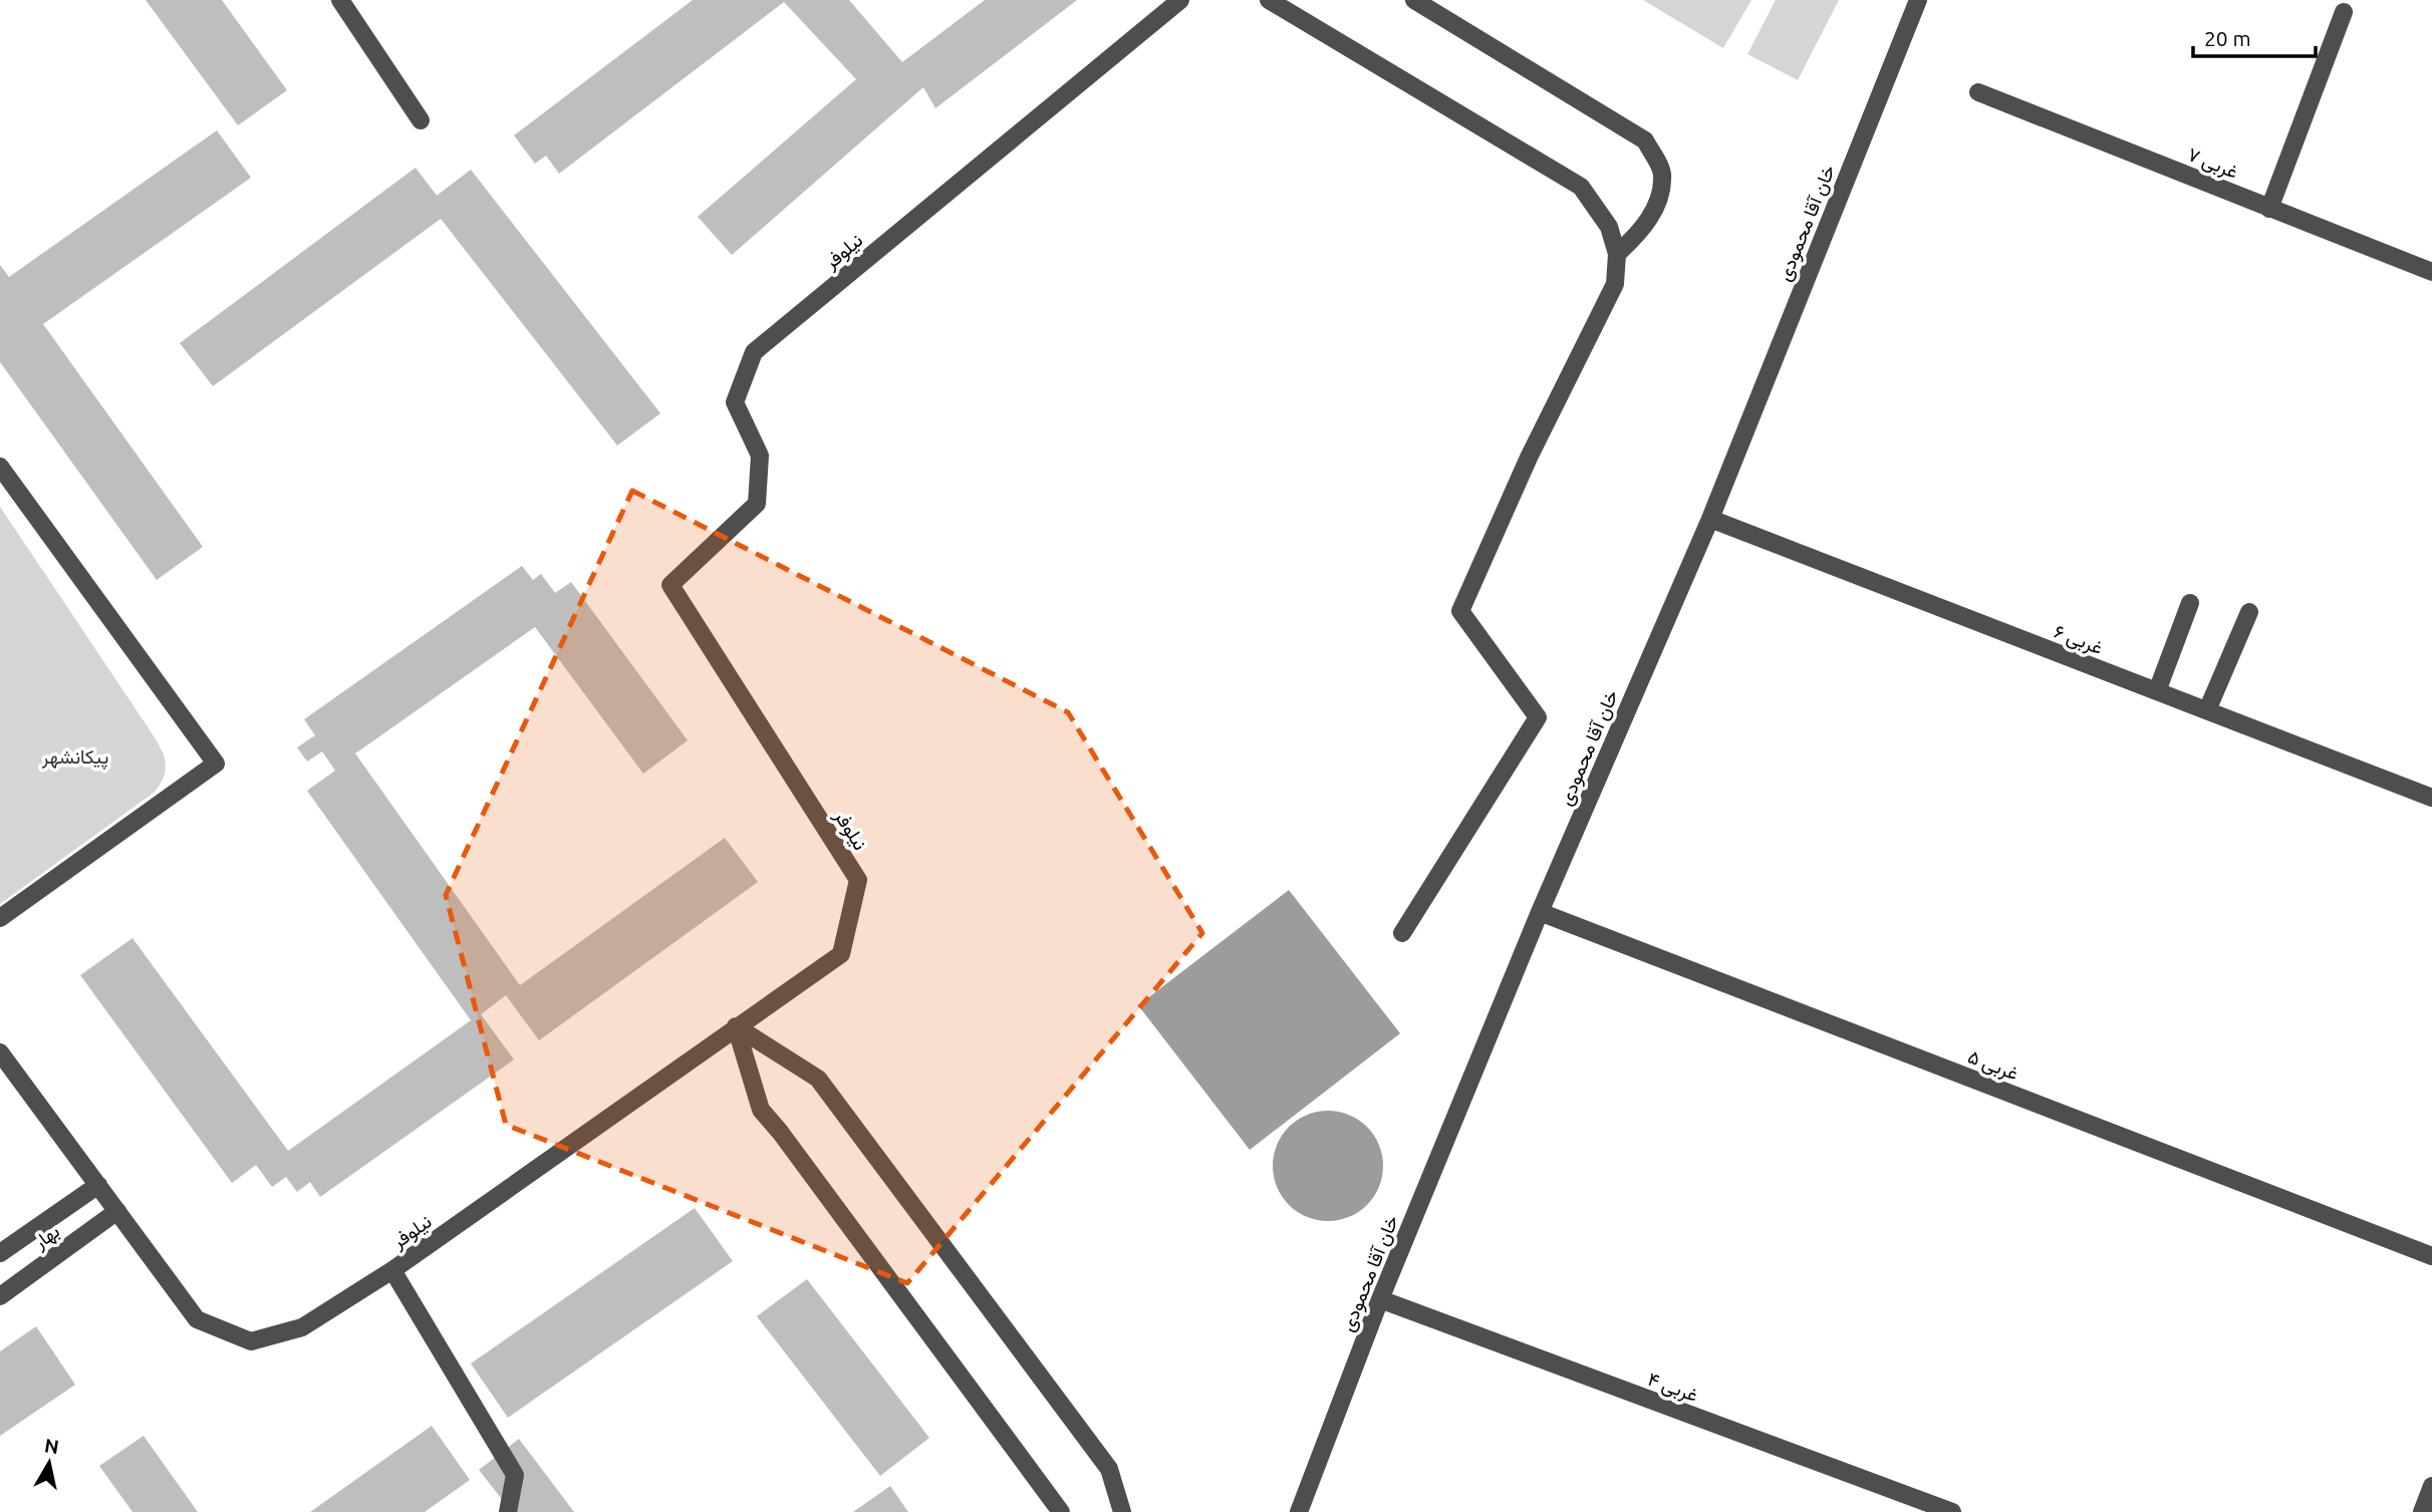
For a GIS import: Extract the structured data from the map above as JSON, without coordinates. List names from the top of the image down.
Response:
{
  "streets": {
    "street": [
      "۷ غربی",
      "خان آقا محمودی",
      "نیلوفر",
      "۶ غربی",
      "۵ غربی",
      "بهار",
      "۴ غربی"
    ]
  },
  "crossings": [
    ["خان آقا محمودی", "۶ غربی"],
    ["خان آقا محمودی", "۵ غربی"],
    ["خان آقا محمودی", "۴ غربی"],
    ["نیلوفر", "بهار"]
  ],
  "parks": ["پیکانشهر"],
  "scale_bar": "20 m",
  "north": "top"
}
